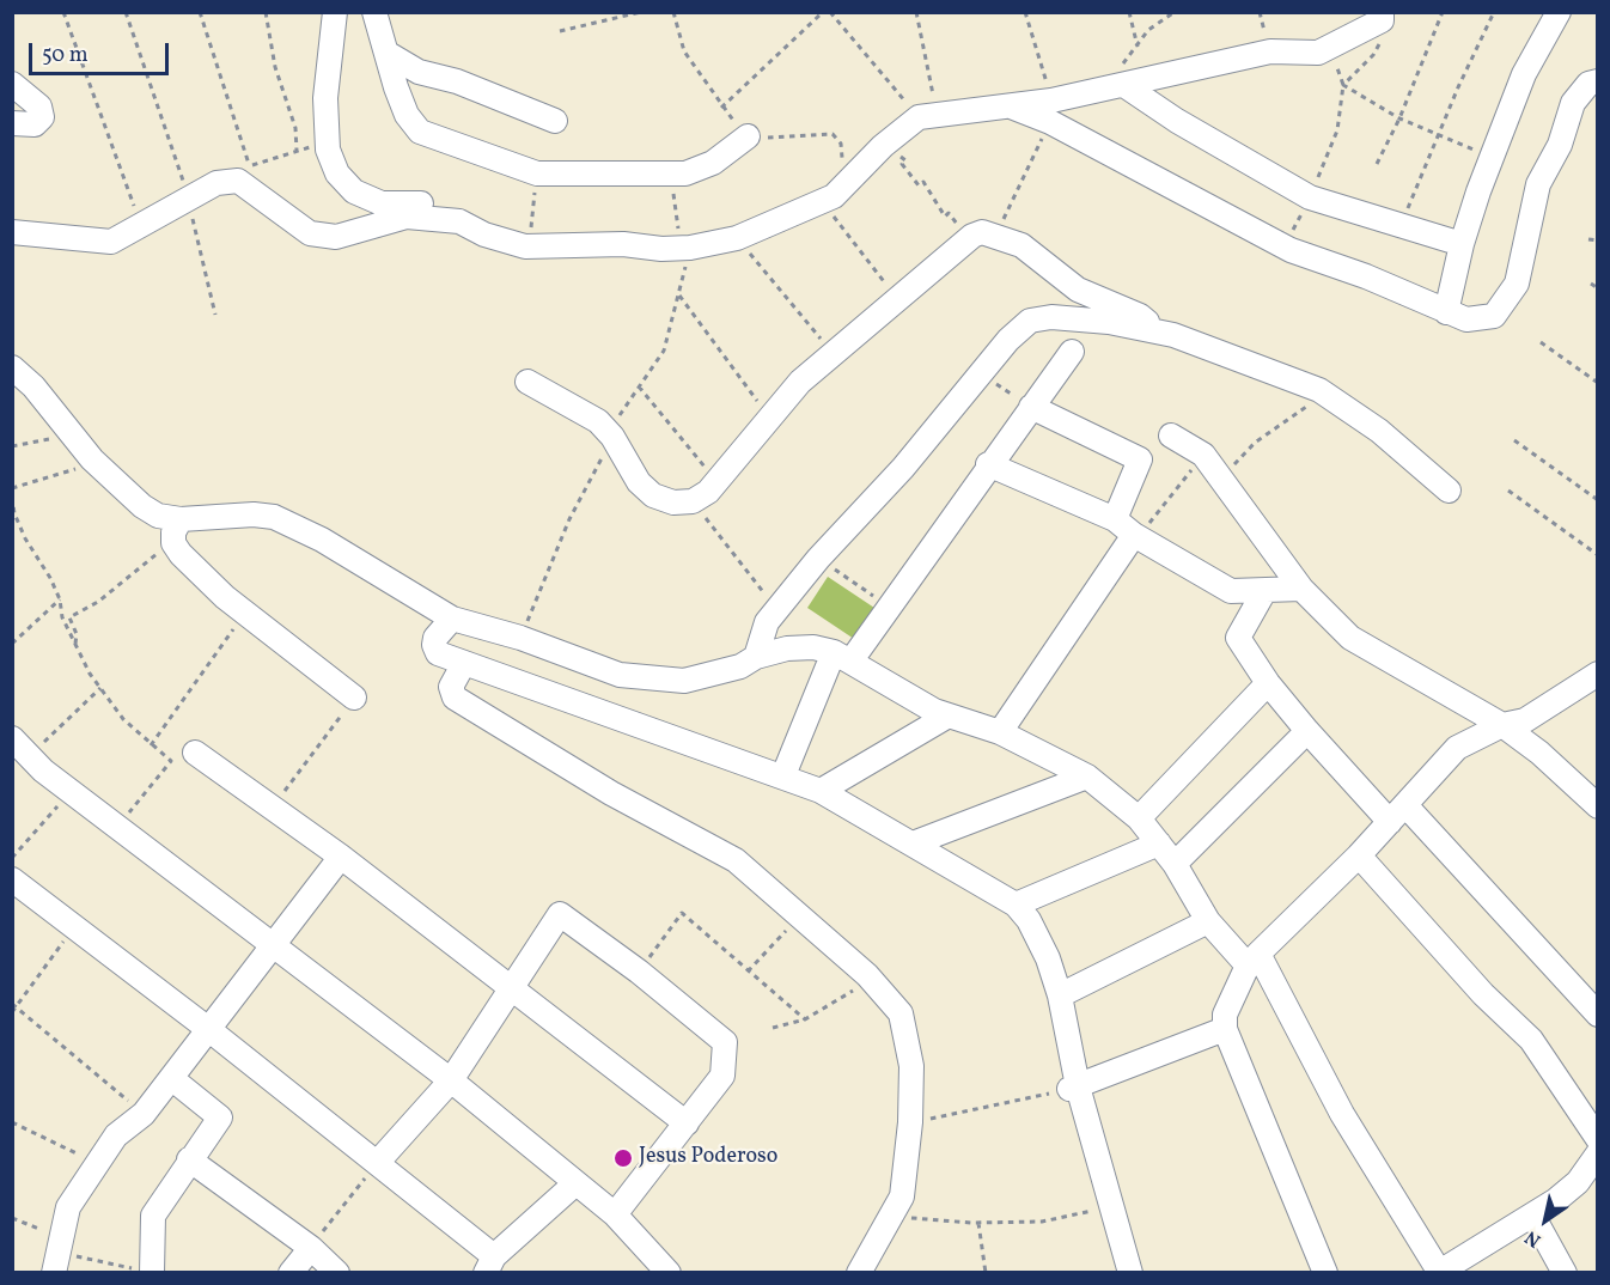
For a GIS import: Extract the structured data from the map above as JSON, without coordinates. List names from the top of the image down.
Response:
{
  "places": ["Jesus Poderoso"],
  "scale_bar": "50 m",
  "north": "bottom left"
}
